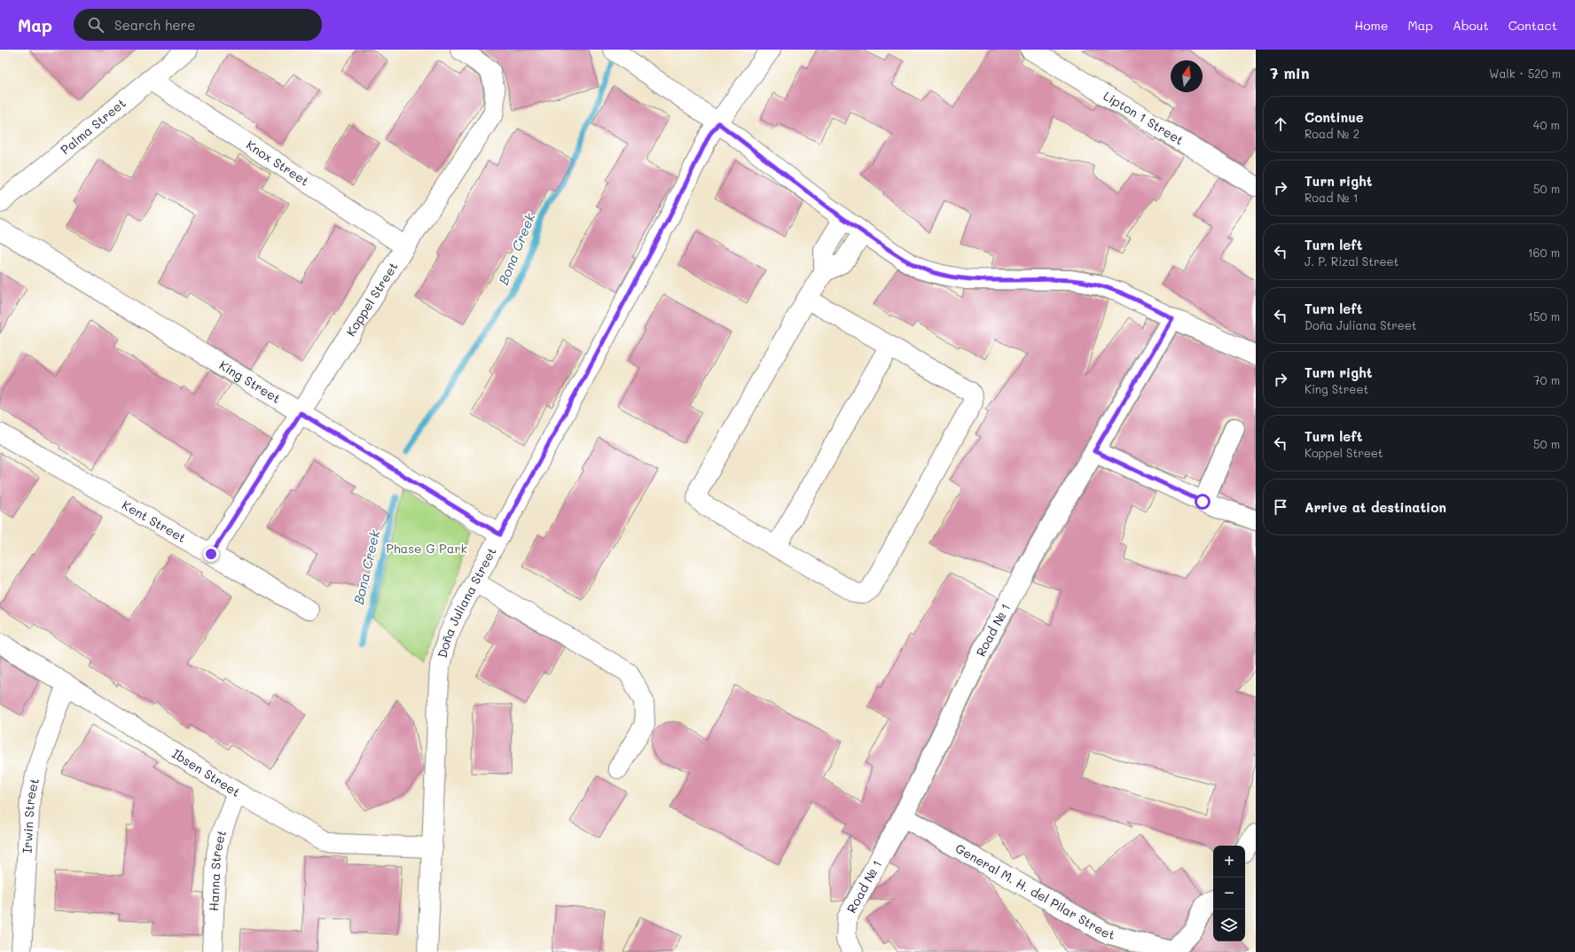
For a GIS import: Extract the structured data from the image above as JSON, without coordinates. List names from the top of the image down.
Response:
{
  "streets": {
    "street": [
      "Lipton 1 Street",
      "Palma Street",
      "Knox Street",
      "Koppel Street",
      "King Street",
      "Kent Street",
      "Doña Juliana Street",
      "Road № 1",
      "Ibsen Street",
      "Irwin Street",
      "Hanna Street",
      "General M. H. del Pilar Street"
    ]
  },
  "crossings": [
    ["Palma Street", "Knox Street"],
    ["Knox Street", "Koppel Street"],
    ["Koppel Street", "King Street"],
    ["Koppel Street", "Kent Street"],
    ["King Street", "Doña Juliana Street"],
    ["Doña Juliana Street", "Ibsen Street"],
    ["Road № 1", "General M. H. del Pilar Street"],
    ["Ibsen Street", "Irwin Street"],
    ["Ibsen Street", "Hanna Street"]
  ],
  "water": ["Bona Creek"],
  "parks": ["Phase G Park"],
  "north": "top",
  "page": {
    "header": "Map",
    "search": "Search here",
    "nav": [
      "Home",
      "Map",
      "About",
      "Contact"
    ],
    "heading": ["7 min", "Walk · 520 m"],
    "list": [
      ["Continue", "Road № 2", "40 m"],
      ["Turn right", "Road № 1", "50 m"],
      ["Turn left", "J. P. Rizal Street", "160 m"],
      ["Turn left", "Doña Juliana Street", "150 m"],
      ["Turn right", "King Street", "70 m"],
      ["Turn left", "Koppel Street", "50 m"],
      "Arrive at destination"
    ],
    "map_buttons": ["+", "−"]
  }
}
